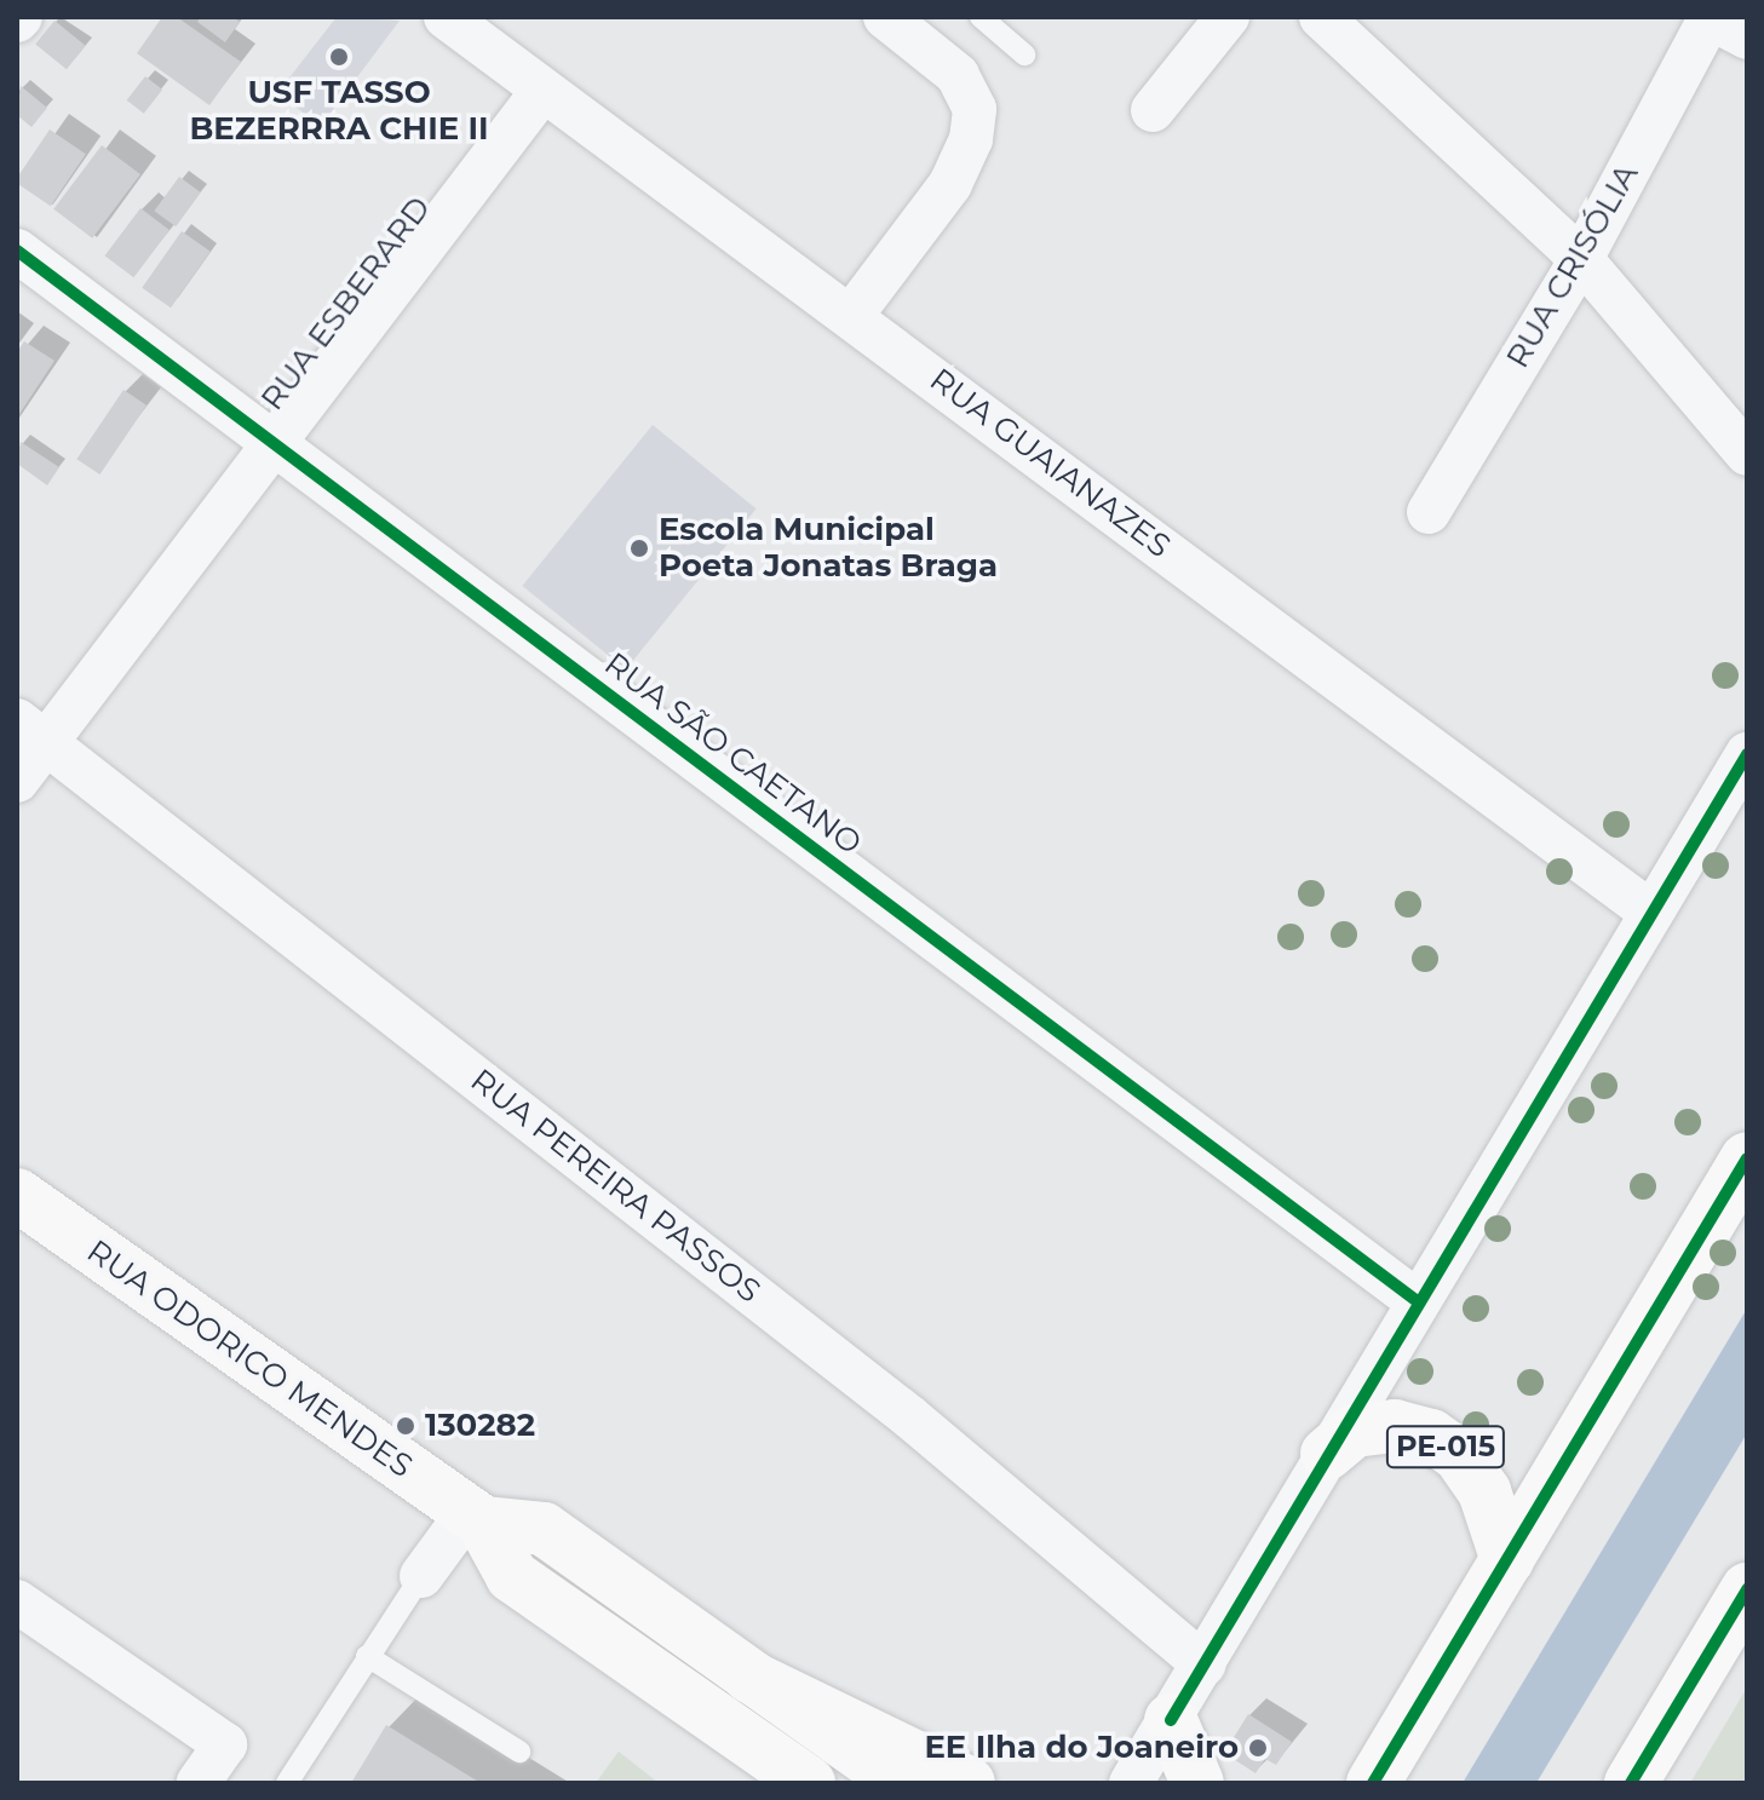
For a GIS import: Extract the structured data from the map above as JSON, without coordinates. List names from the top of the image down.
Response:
{
  "streets": {
    "main road": ["RUA ODORICO MENDES", "PE-015"],
    "street": [
      "RUA CRISÓLIA",
      "RUA ESBERARD",
      "RUA GUAIANAZES",
      "RUA SÃO CAETANO",
      "RUA PEREIRA PASSOS"
    ]
  },
  "crossings": [
    ["RUA ESBERARD", "RUA GUAIANAZES"],
    ["RUA ESBERARD", "RUA SÃO CAETANO"],
    ["RUA ESBERARD", "RUA PEREIRA PASSOS"]
  ],
  "places": [
    "USF TASSO BEZERRRA CHIE II",
    "Escola Municipal Poeta Jonatas Braga",
    "130282",
    "EE Ilha do Joaneiro"
  ]
}
